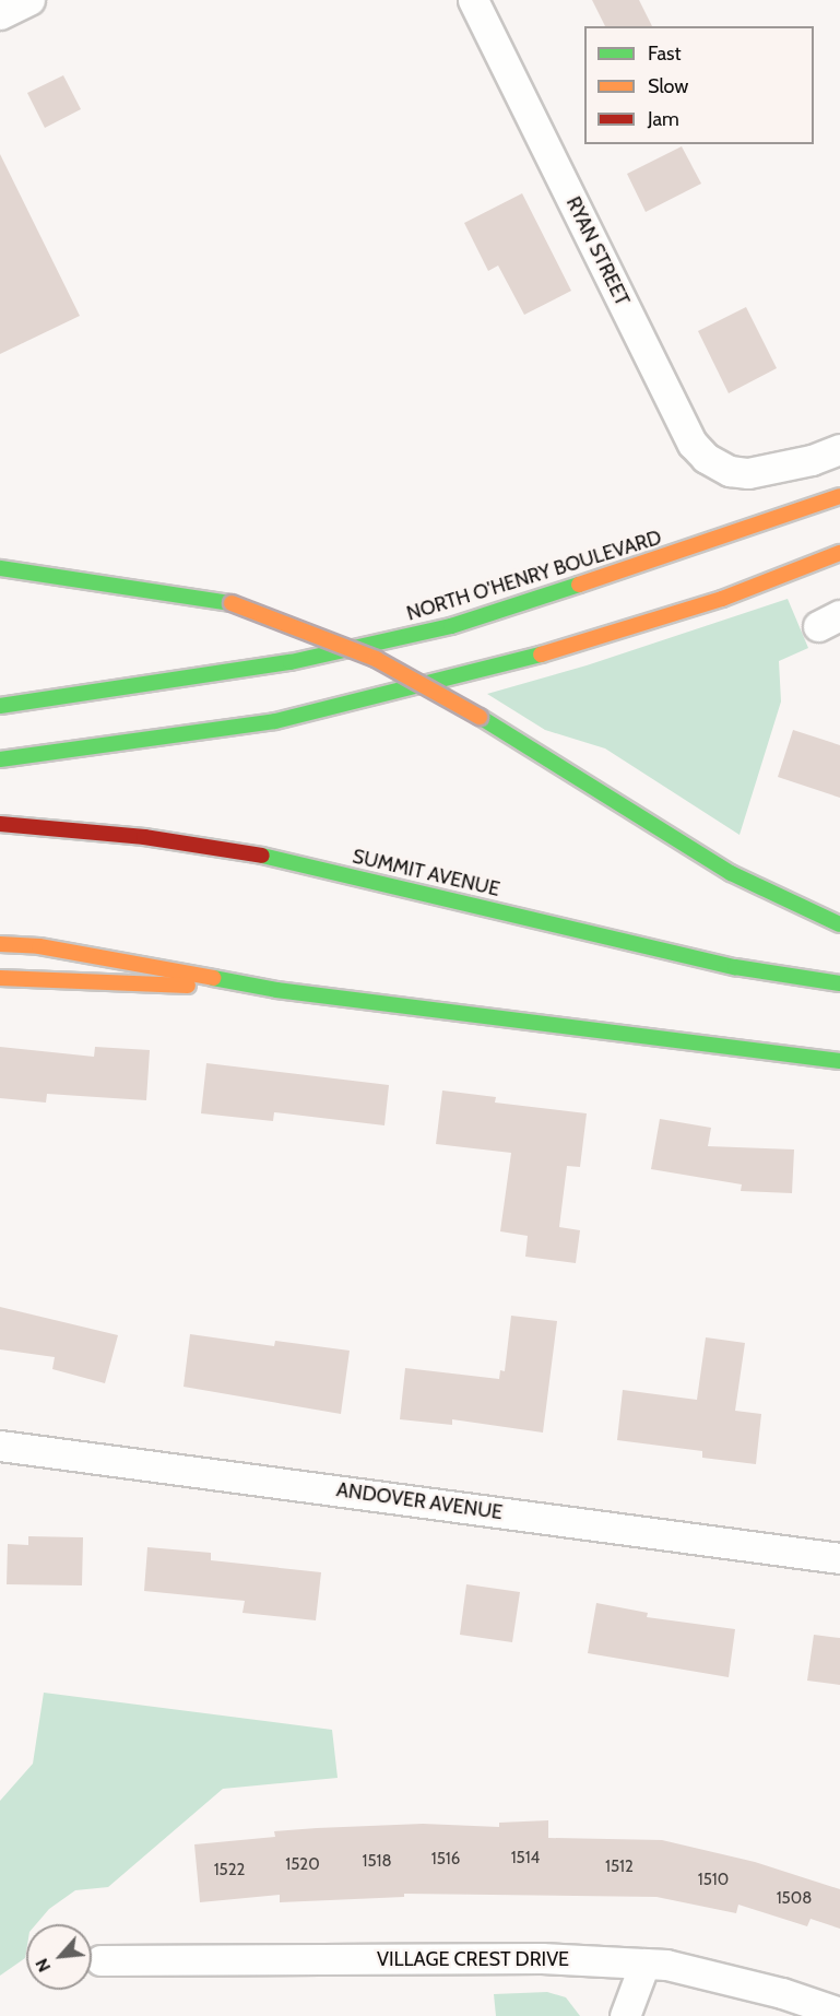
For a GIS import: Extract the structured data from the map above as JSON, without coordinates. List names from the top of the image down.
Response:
{
  "streets": {
    "main road": ["NORTH O'HENRY BOULEVARD", "SUMMIT AVENUE"],
    "street": ["RYAN STREET", "ANDOVER AVENUE", "VILLAGE CREST DRIVE"]
  },
  "house_numbers": [
    "1514",
    "1516",
    "1518",
    "1520",
    "1512",
    "1522",
    "1510",
    "1508"
  ],
  "legend": ["Fast", "Slow", "Jam"],
  "north": "bottom left"
}
